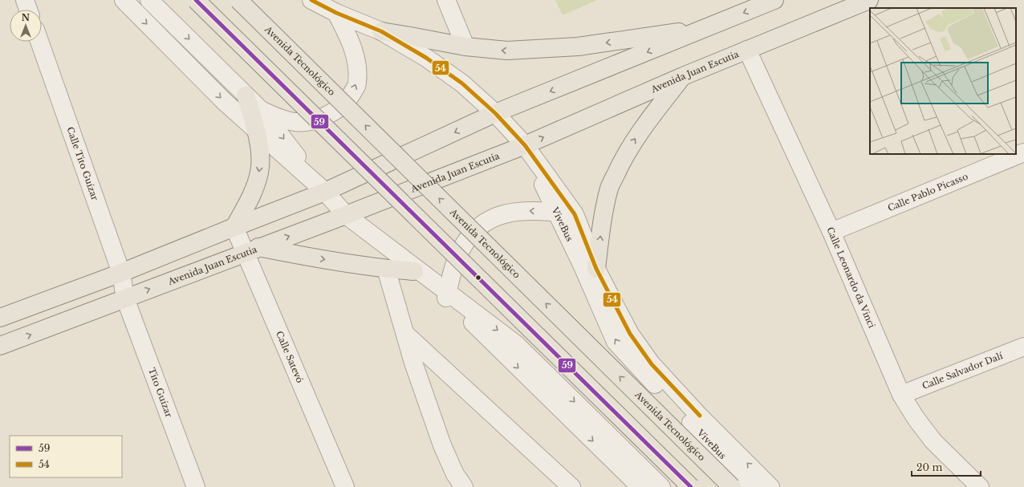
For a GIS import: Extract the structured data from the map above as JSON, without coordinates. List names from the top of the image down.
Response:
{
  "streets": {
    "main road": ["Avenida Tecnológico", "Avenida Juan Escutia"],
    "street": [
      "Calle Tito Guízar",
      "Calle Pablo Picasso",
      "ViveBus",
      "Calle Leonardo da Vinci",
      "Calle Satevó",
      "Calle Salvador Dalí",
      "Tito Guízar"
    ]
  },
  "crossings": [
    ["Avenida Juan Escutia", "Calle Tito Guízar"],
    ["Avenida Juan Escutia", "ViveBus"],
    ["Avenida Juan Escutia", "Calle Leonardo da Vinci"],
    ["Avenida Juan Escutia", "Calle Satevó"],
    ["Avenida Juan Escutia", "Tito Guízar"],
    ["Calle Tito Guízar", "Tito Guízar"],
    ["Calle Pablo Picasso", "Calle Leonardo da Vinci"],
    ["Calle Leonardo da Vinci", "Calle Salvador Dalí"]
  ],
  "lines": ["transit line 59", "transit line 54"],
  "legend": ["59", "54"],
  "scale_bar": "20 m",
  "north": "top"
}
